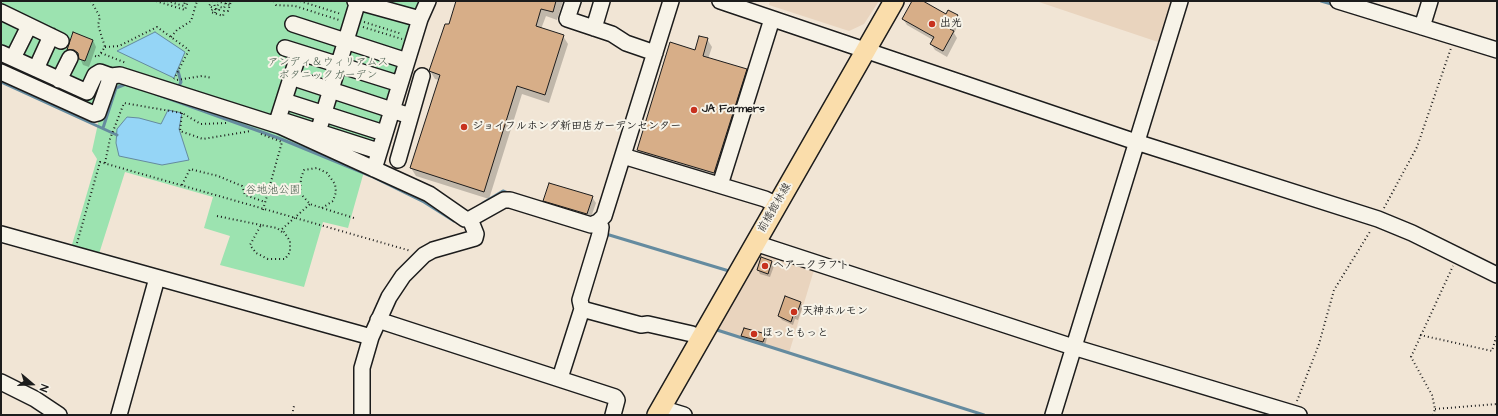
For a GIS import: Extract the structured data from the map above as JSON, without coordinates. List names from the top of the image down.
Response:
{
  "streets": {
    "main road": ["前橋館林線"]
  },
  "parks": ["アンディ＆ウィリアムス ボタニックガーデン", "谷地池公園"],
  "places": [
    "出光",
    "JA Farmers",
    "ジョイフルホンダ新田店ガーデンセンター",
    "ヘアークラフト",
    "天神ホルモン",
    "ほっともっと"
  ],
  "north": "right"
}
